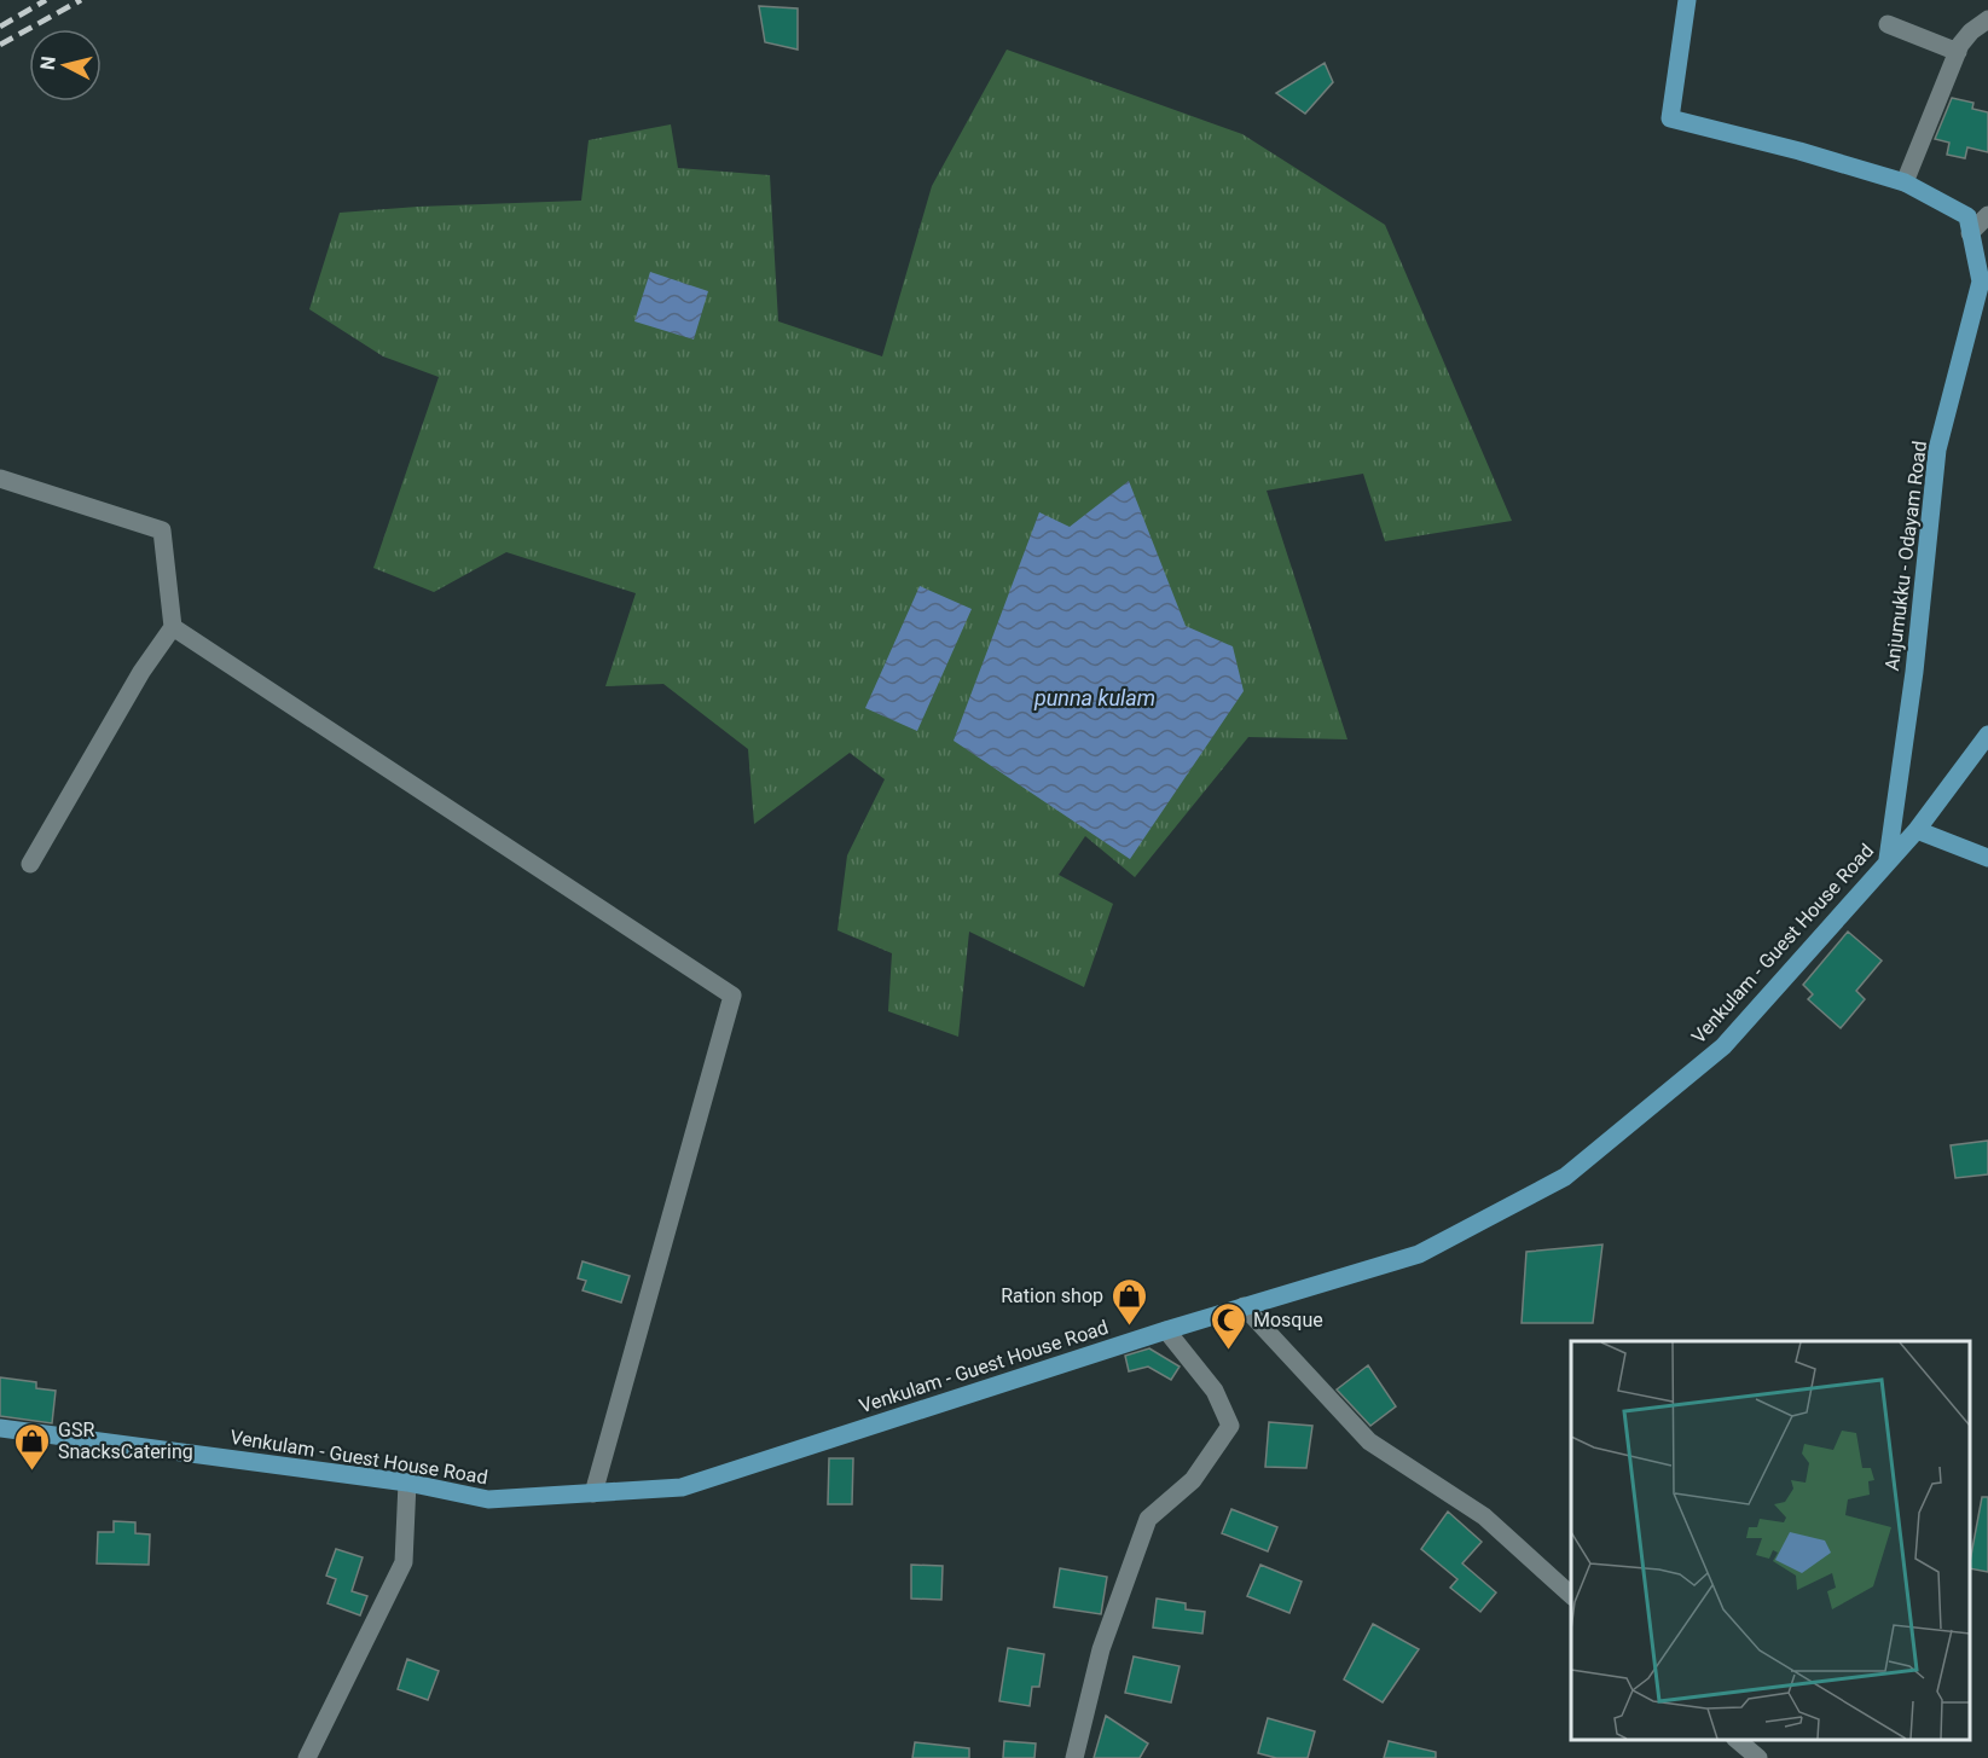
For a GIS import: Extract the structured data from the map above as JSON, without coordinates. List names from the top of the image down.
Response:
{
  "streets": {
    "main road": ["Anjumukku - Odayam Road", "Venkulam - Guest House Road"]
  },
  "crossings": [
    ["Anjumukku - Odayam Road", "Venkulam - Guest House Road"]
  ],
  "water": ["punna kulam"],
  "places": {
    "shop": ["Ration shop", "GSR SnacksCatering"],
    "mosque": ["Mosque"]
  },
  "north": "left"
}
